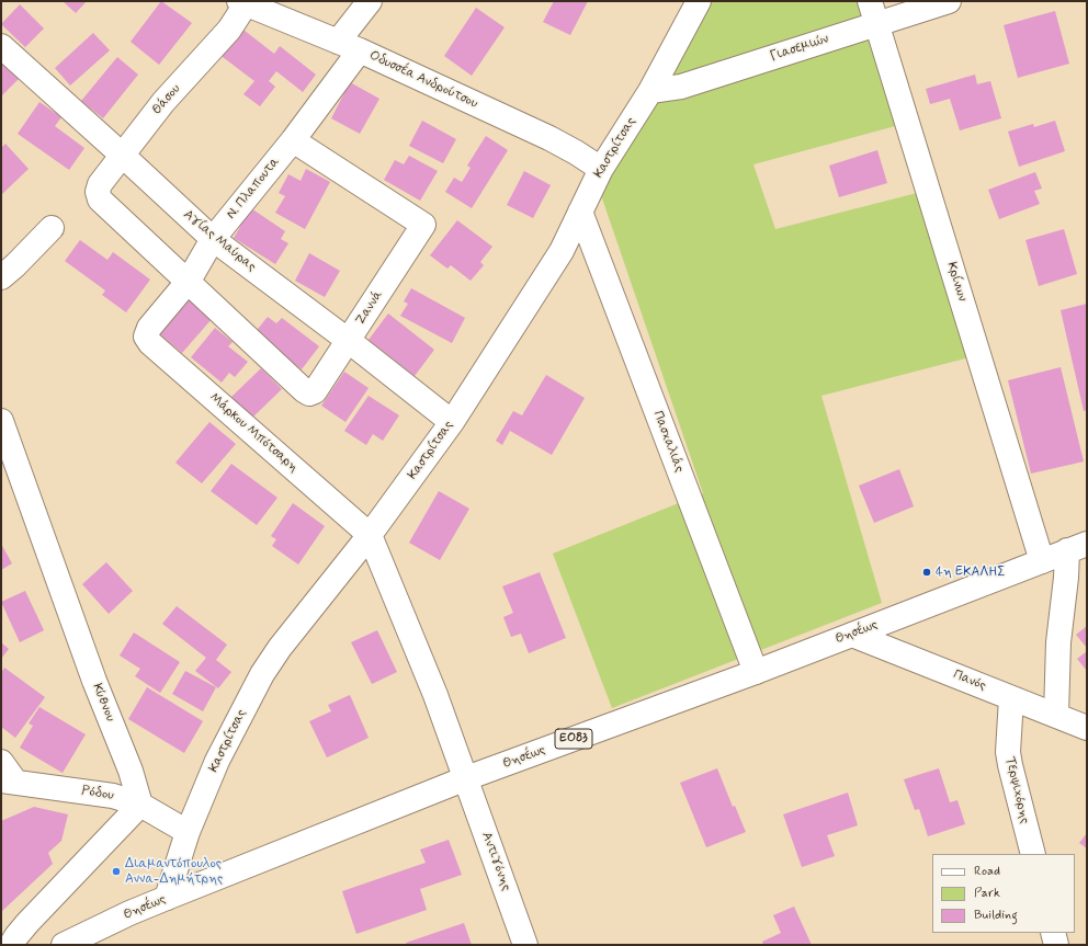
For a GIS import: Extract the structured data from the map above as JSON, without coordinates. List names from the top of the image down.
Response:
{
  "streets": {
    "street": [
      "Γιασεμιών",
      "Οδυσσέα Ανδρούτσου",
      "Θάσου",
      "Καστρίτσας",
      "Ν. Πλαπουτα",
      "Αγίας Μαύρας",
      "Κρίνων",
      "Ζαννά",
      "Μάρκου Μπότσαρη",
      "Πασχαλιάς",
      "Θησέως",
      "Πανός",
      "Κύθνου",
      "ΕΟ83",
      "Τερψιχόρης",
      "Ρόδου",
      "Αντιγόνης"
    ]
  },
  "crossings": [
    ["Γιασεμιών", "Καστρίτσας"],
    ["Γιασεμιών", "Κρίνων"],
    ["Οδυσσέα Ανδρούτσου", "Θάσου"],
    ["Οδυσσέα Ανδρούτσου", "Καστρίτσας"],
    ["Οδυσσέα Ανδρούτσου", "Ν. Πλαπουτα"],
    ["Θάσου", "Ν. Πλαπουτα"],
    ["Θάσου", "Αγίας Μαύρας"],
    ["Θάσου", "Ζαννά"],
    ["Καστρίτσας", "Αγίας Μαύρας"],
    ["Καστρίτσας", "Μάρκου Μπότσαρη"],
    ["Καστρίτσας", "Πασχαλιάς"],
    ["Καστρίτσας", "Θησέως"],
    ["Καστρίτσας", "Ρόδου"],
    ["Καστρίτσας", "Αντιγόνης"],
    ["Ν. Πλαπουτα", "Αγίας Μαύρας"],
    ["Ν. Πλαπουτα", "Ζαννά"],
    ["Ν. Πλαπουτα", "Μάρκου Μπότσαρη"],
    ["Αγίας Μαύρας", "Ζαννά"],
    ["Κρίνων", "Θησέως"],
    ["Μάρκου Μπότσαρη", "Αντιγόνης"],
    ["Πασχαλιάς", "Θησέως"],
    ["Θησέως", "Πανός"],
    ["Θησέως", "Αντιγόνης"],
    ["Πανός", "Τερψιχόρης"],
    ["Κύθνου", "Ρόδου"]
  ],
  "places": ["4η ΕΚΑΛΗΣ", "Διαμαντόπουλος Αννα-Δημήτρης"],
  "legend": ["Road", "Park", "Building"]
}
